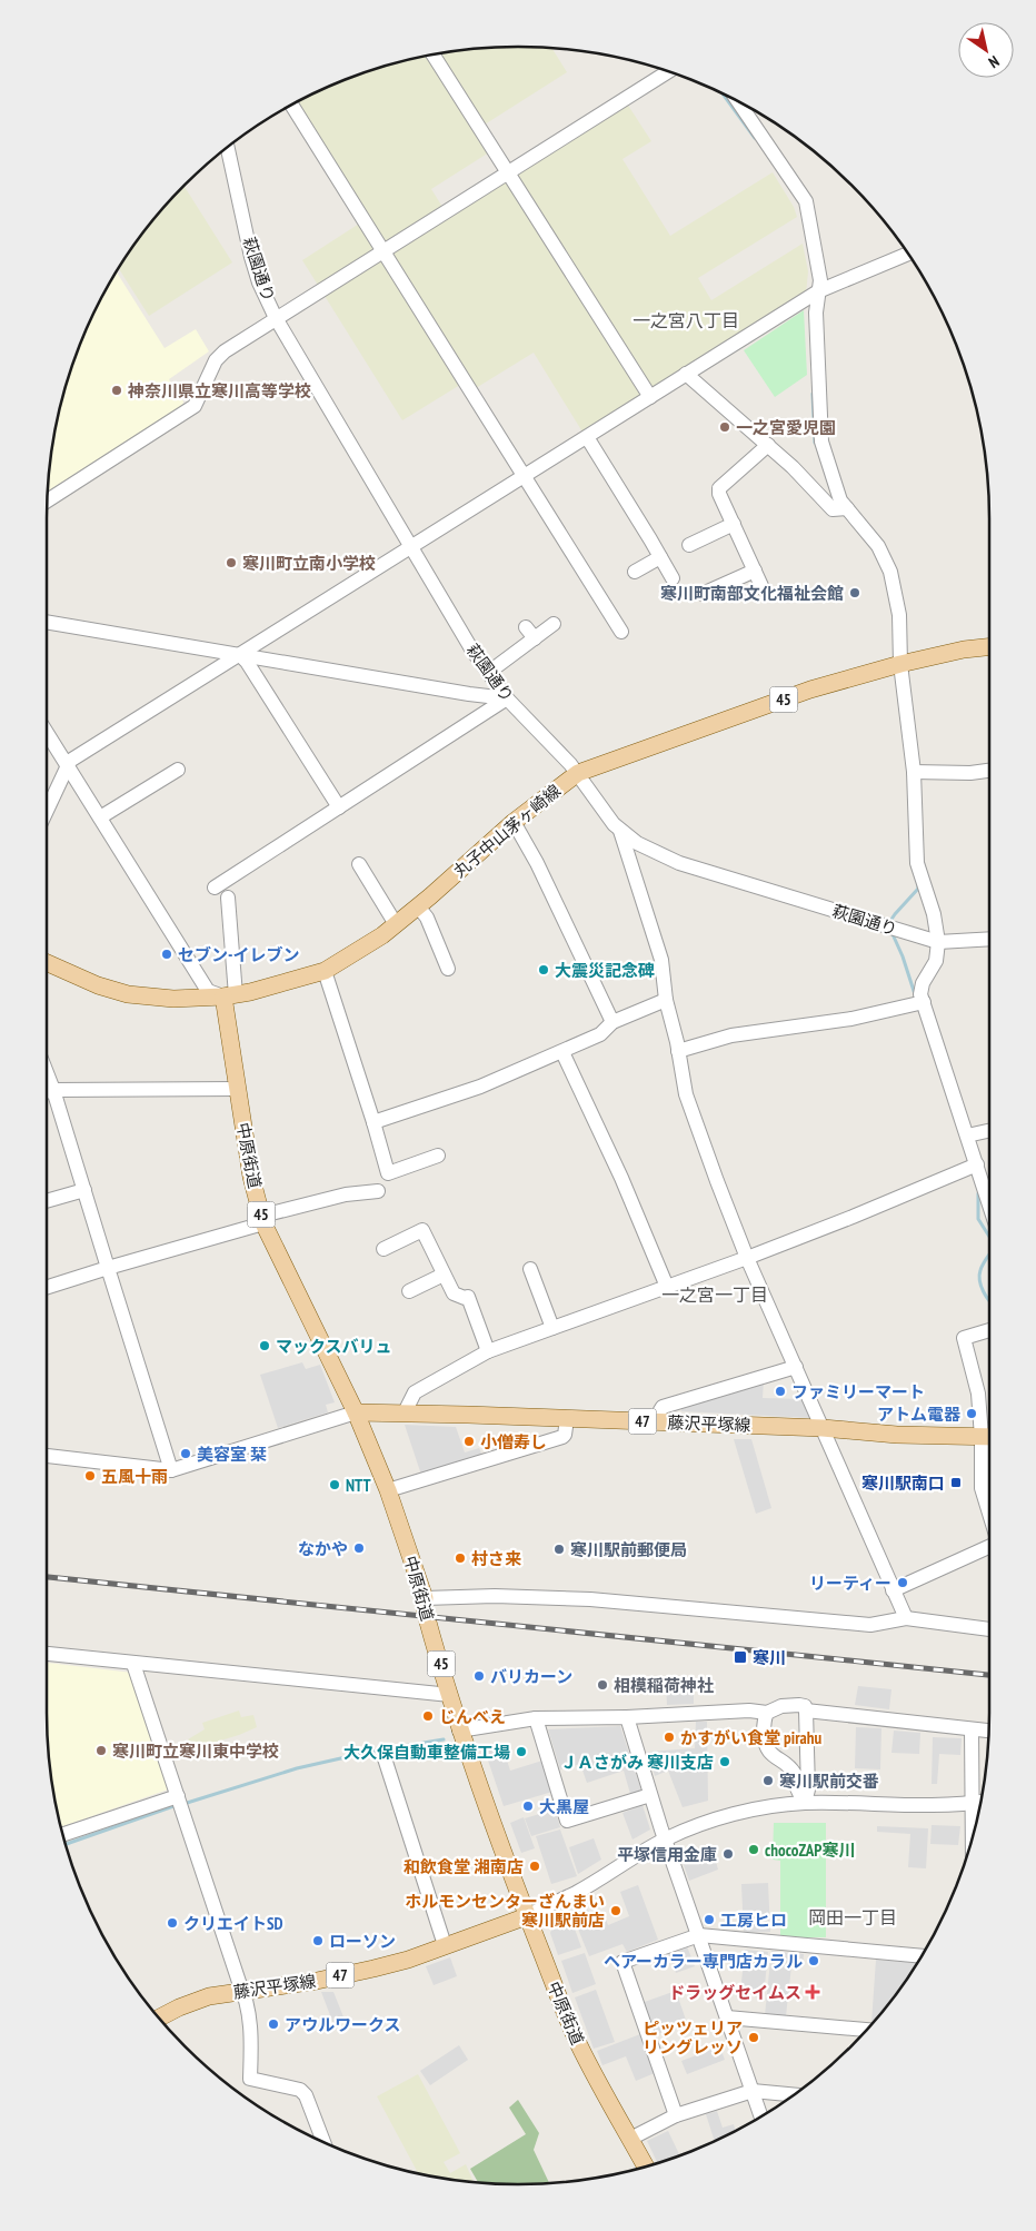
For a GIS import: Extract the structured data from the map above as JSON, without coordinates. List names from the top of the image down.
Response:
{
  "streets": {
    "main road": [
      "45",
      "丸子中山茅ヶ崎線",
      "中原街道",
      "47",
      "藤沢平塚線"
    ],
    "street": ["萩園通り"]
  },
  "crossings": [
    ["萩園通り", "丸子中山茅ヶ崎線"],
    ["丸子中山茅ヶ崎線", "中原街道"],
    ["中原街道", "藤沢平塚線"]
  ],
  "districts": ["一之宮八丁目", "一之宮一丁目", "岡田一丁目"],
  "places": {
    "other": [
      "神奈川県立寒川高等学校",
      "一之宮愛児園",
      "寒川町立南小学校",
      "寒川町南部文化福祉会館",
      "セブン-イレブン",
      "大震災記念碑",
      "マックスバリュ",
      "ファミリーマート",
      "アトム電器",
      "小僧寿し",
      "美容室 栞",
      "五風十雨",
      "NTT",
      "なかや",
      "寒川駅前郵便局",
      "村さ来",
      "リーティー",
      "バリカーン",
      "相模稲荷神社",
      "じんべえ",
      "かすがい食堂 pirahu",
      "寒川町立寒川東中学校",
      "大久保自動車整備工場",
      "ＪＡさがみ 寒川支店",
      "寒川駅前交番",
      "大黒屋",
      "chocoZAP寒川",
      "平塚信用金庫",
      "和飲食堂 湘南店",
      "ホルモンセンターざんまい 寒川駅前店",
      "工房ヒロ",
      "クリエイトSD",
      "ローソン",
      "ヘアーカラー専門店カラル",
      "アウルワークス",
      "ピッツェリア リングレッソ"
    ],
    "transit": ["寒川駅南口", "寒川"],
    "health": ["ドラッグセイムス"]
  },
  "north": "bottom right"
}
